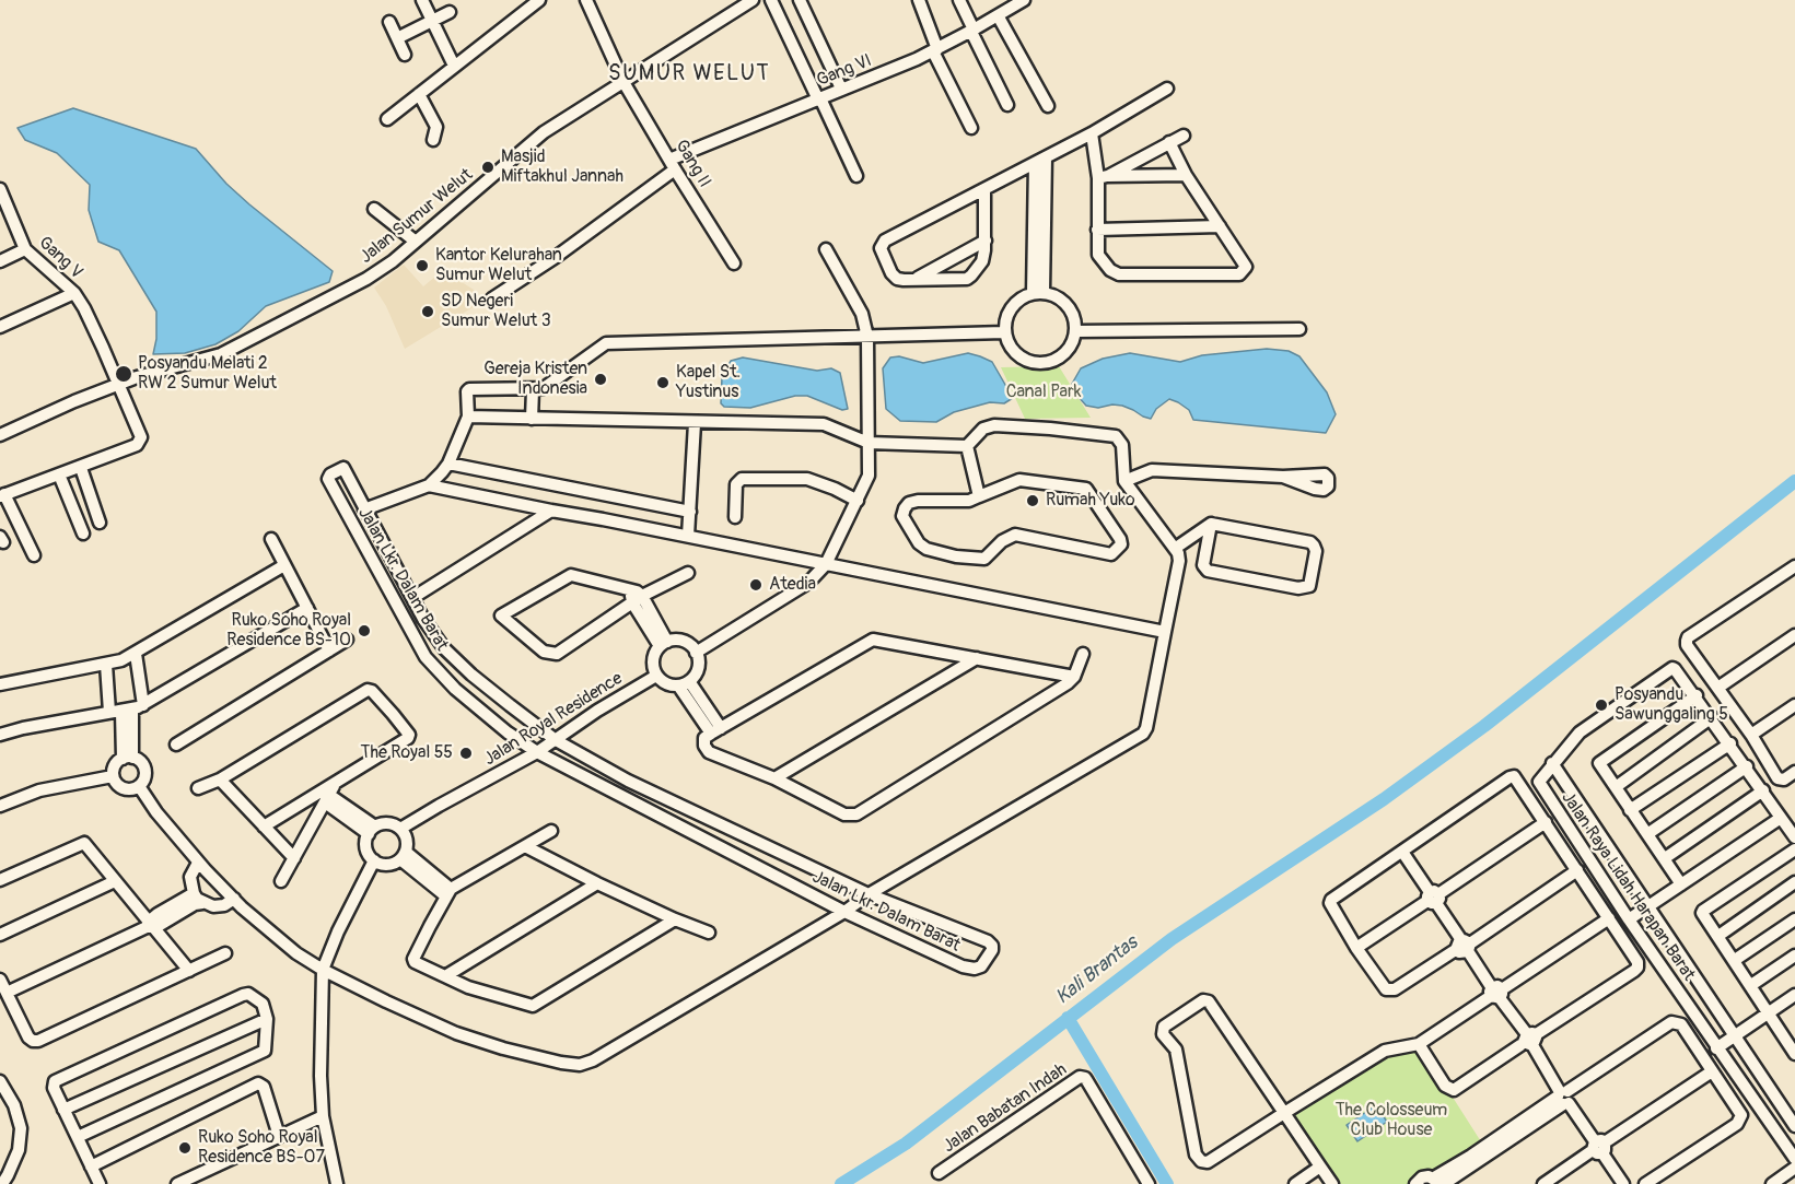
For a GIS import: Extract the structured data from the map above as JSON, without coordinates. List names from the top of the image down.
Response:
{
  "streets": {
    "street": [
      "Gang VI",
      "Gang II",
      "Jalan Sumur Welut",
      "Gang V",
      "Jalan Lkr. Dalam Barat",
      "Jalan Royal Residence",
      "Jalan Raya Lidah Harapan Barat",
      "Jalan Babatan Indah"
    ]
  },
  "crossings": [
    ["Gang VI", "Gang II"],
    ["Gang II", "Jalan Sumur Welut"],
    ["Jalan Sumur Welut", "Gang V"],
    ["Jalan Lkr. Dalam Barat", "Jalan Royal Residence"]
  ],
  "districts": ["SUMUR WELUT"],
  "water": ["Kali Brantas"],
  "parks": ["Canal Park", "The Colosseum Club House"],
  "places": [
    "Masjid Miftakhul Jannah",
    "Kantor Kelurahan Sumur Welut",
    "SD Negeri Sumur Welut 3",
    "Posyandu Melati 2 RW 2 Sumur Welut",
    "Gereja Kristen Indonesia",
    "Kapel St. Yustinus",
    "Rumah Yuko",
    "Atedia",
    "Ruko Soho Royal Residence BS-10",
    "Posyandu Sawunggaling 5",
    "The Royal 55",
    "Ruko Soho Royal Residence BS-07"
  ]
}
